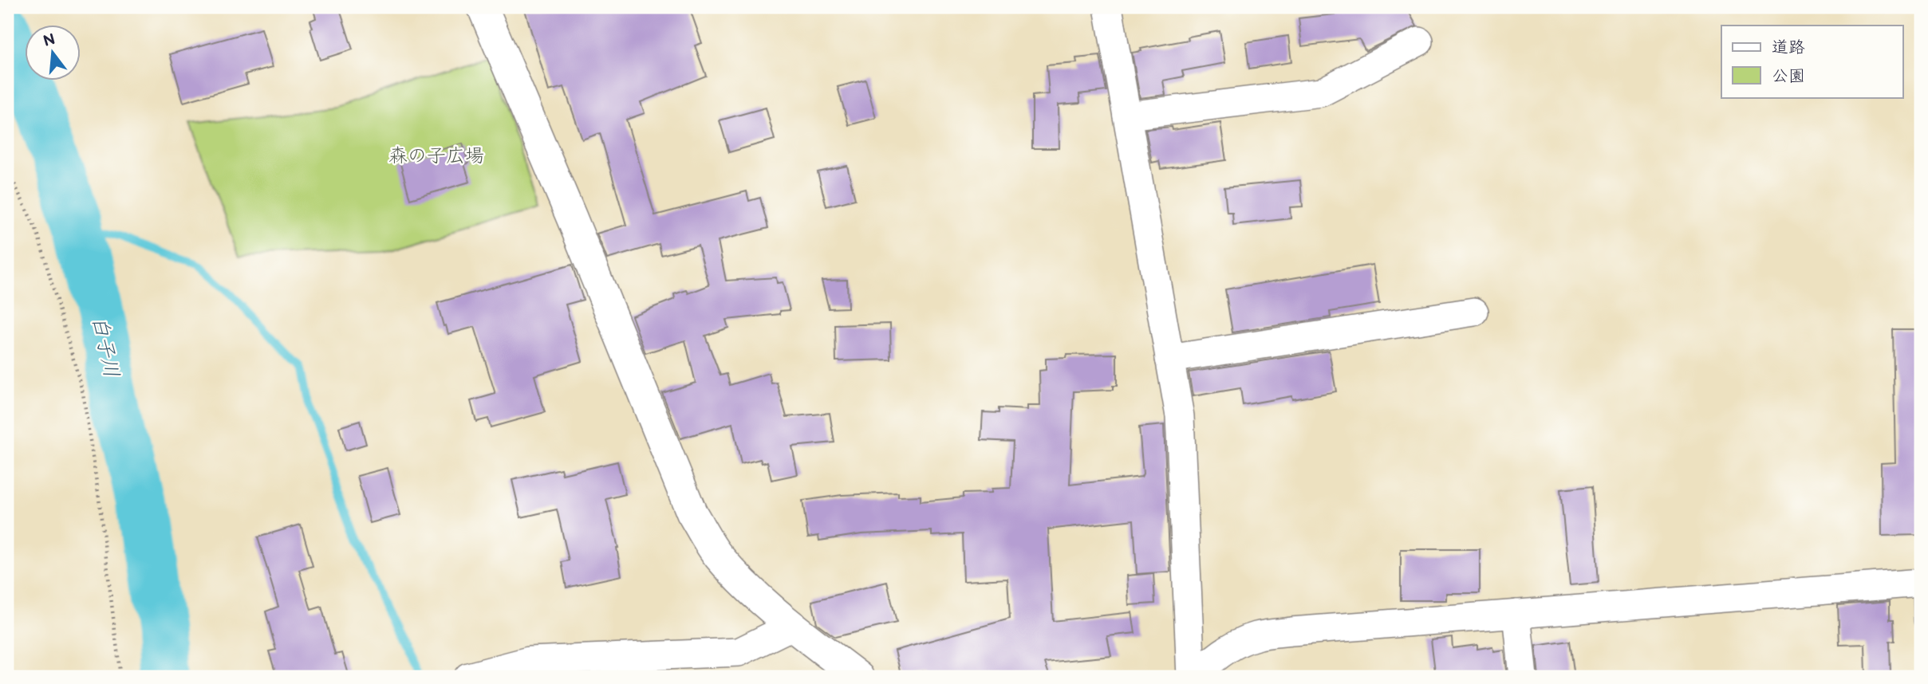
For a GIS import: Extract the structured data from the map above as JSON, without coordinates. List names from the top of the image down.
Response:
{
  "water": ["白子川"],
  "parks": ["森の子広場"],
  "legend": ["道路", "公園"],
  "north": "top"
}
